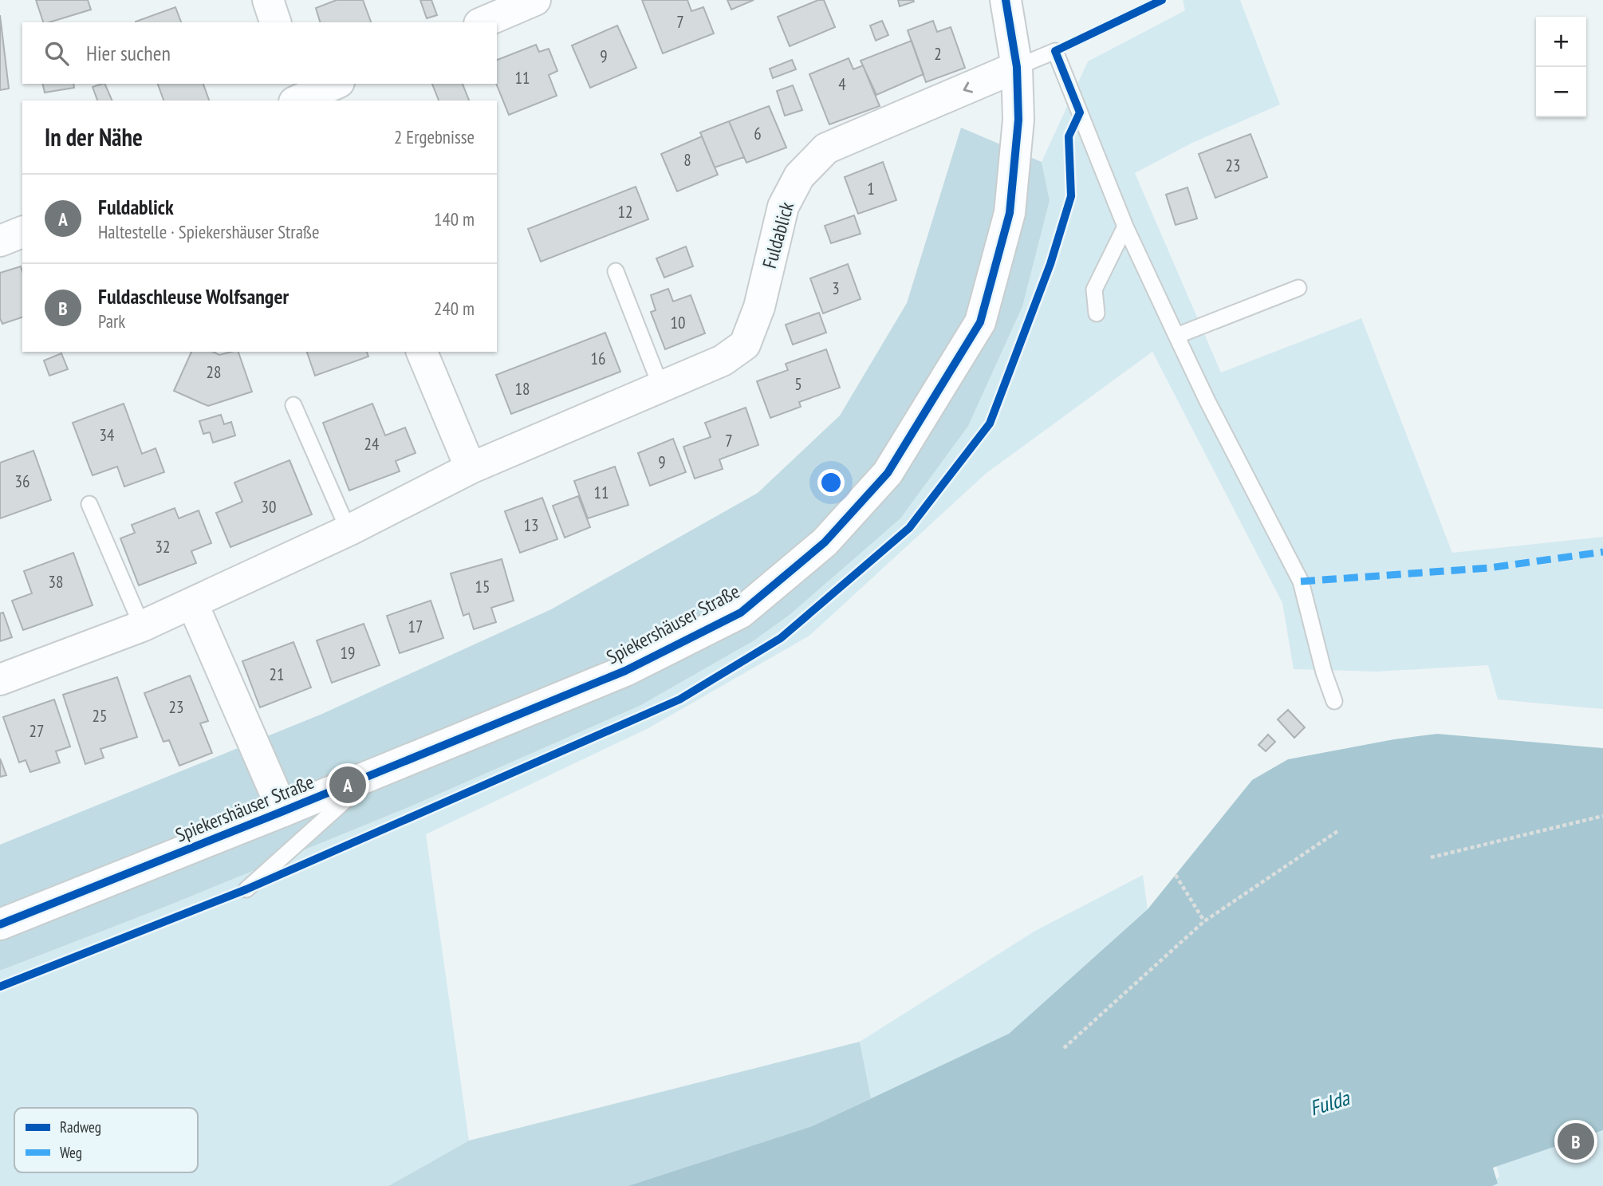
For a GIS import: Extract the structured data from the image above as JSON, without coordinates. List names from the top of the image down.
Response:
{
  "streets": {
    "street": ["Fuldablick", "Spiekershäuser Straße"]
  },
  "crossings": [
    ["Fuldablick", "Spiekershäuser Straße"]
  ],
  "one_way": ["Fuldablick"],
  "water": ["Fulda"],
  "house_numbers": [
    "7",
    "2",
    "9",
    "11",
    "4",
    "6",
    "8",
    "23",
    "1",
    "12",
    "3",
    "10",
    "16",
    "28",
    "5",
    "18",
    "34",
    "7",
    "24",
    "9",
    "36",
    "11",
    "30",
    "13",
    "32",
    "38",
    "15",
    "17",
    "19",
    "21",
    "23",
    "25",
    "27"
  ],
  "legend": ["Radweg", "Weg"],
  "page": {
    "map_buttons": ["+", "−"],
    "search": "Hier suchen",
    "heading": ["In der Nähe", "2 Ergebnisse"],
    "list": [
      {
        "mark": "A",
        "name": "Fuldablick",
        "note": "Haltestelle · Spiekershäuser Straße",
        "value": "140 m"
      },
      {
        "mark": "B",
        "name": "Fuldaschleuse Wolfsanger",
        "note": "Park",
        "value": "240 m"
      }
    ],
    "pins": ["A", "B"]
  }
}
